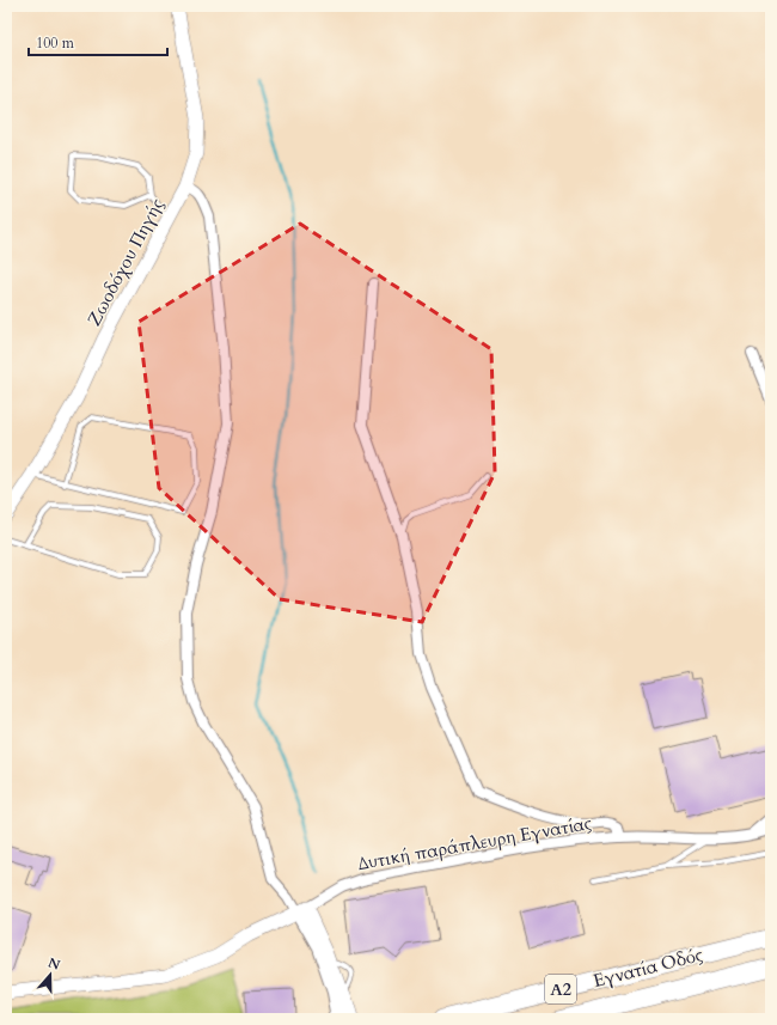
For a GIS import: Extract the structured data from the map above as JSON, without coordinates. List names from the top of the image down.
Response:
{
  "streets": {
    "highway": ["Εγνατία Οδός", "Α2"],
    "street": ["Ζωοδόχου Πηγής", "Δυτική παράπλευρη Εγνατίας"]
  },
  "scale_bar": "100 m",
  "north": "top"
}
